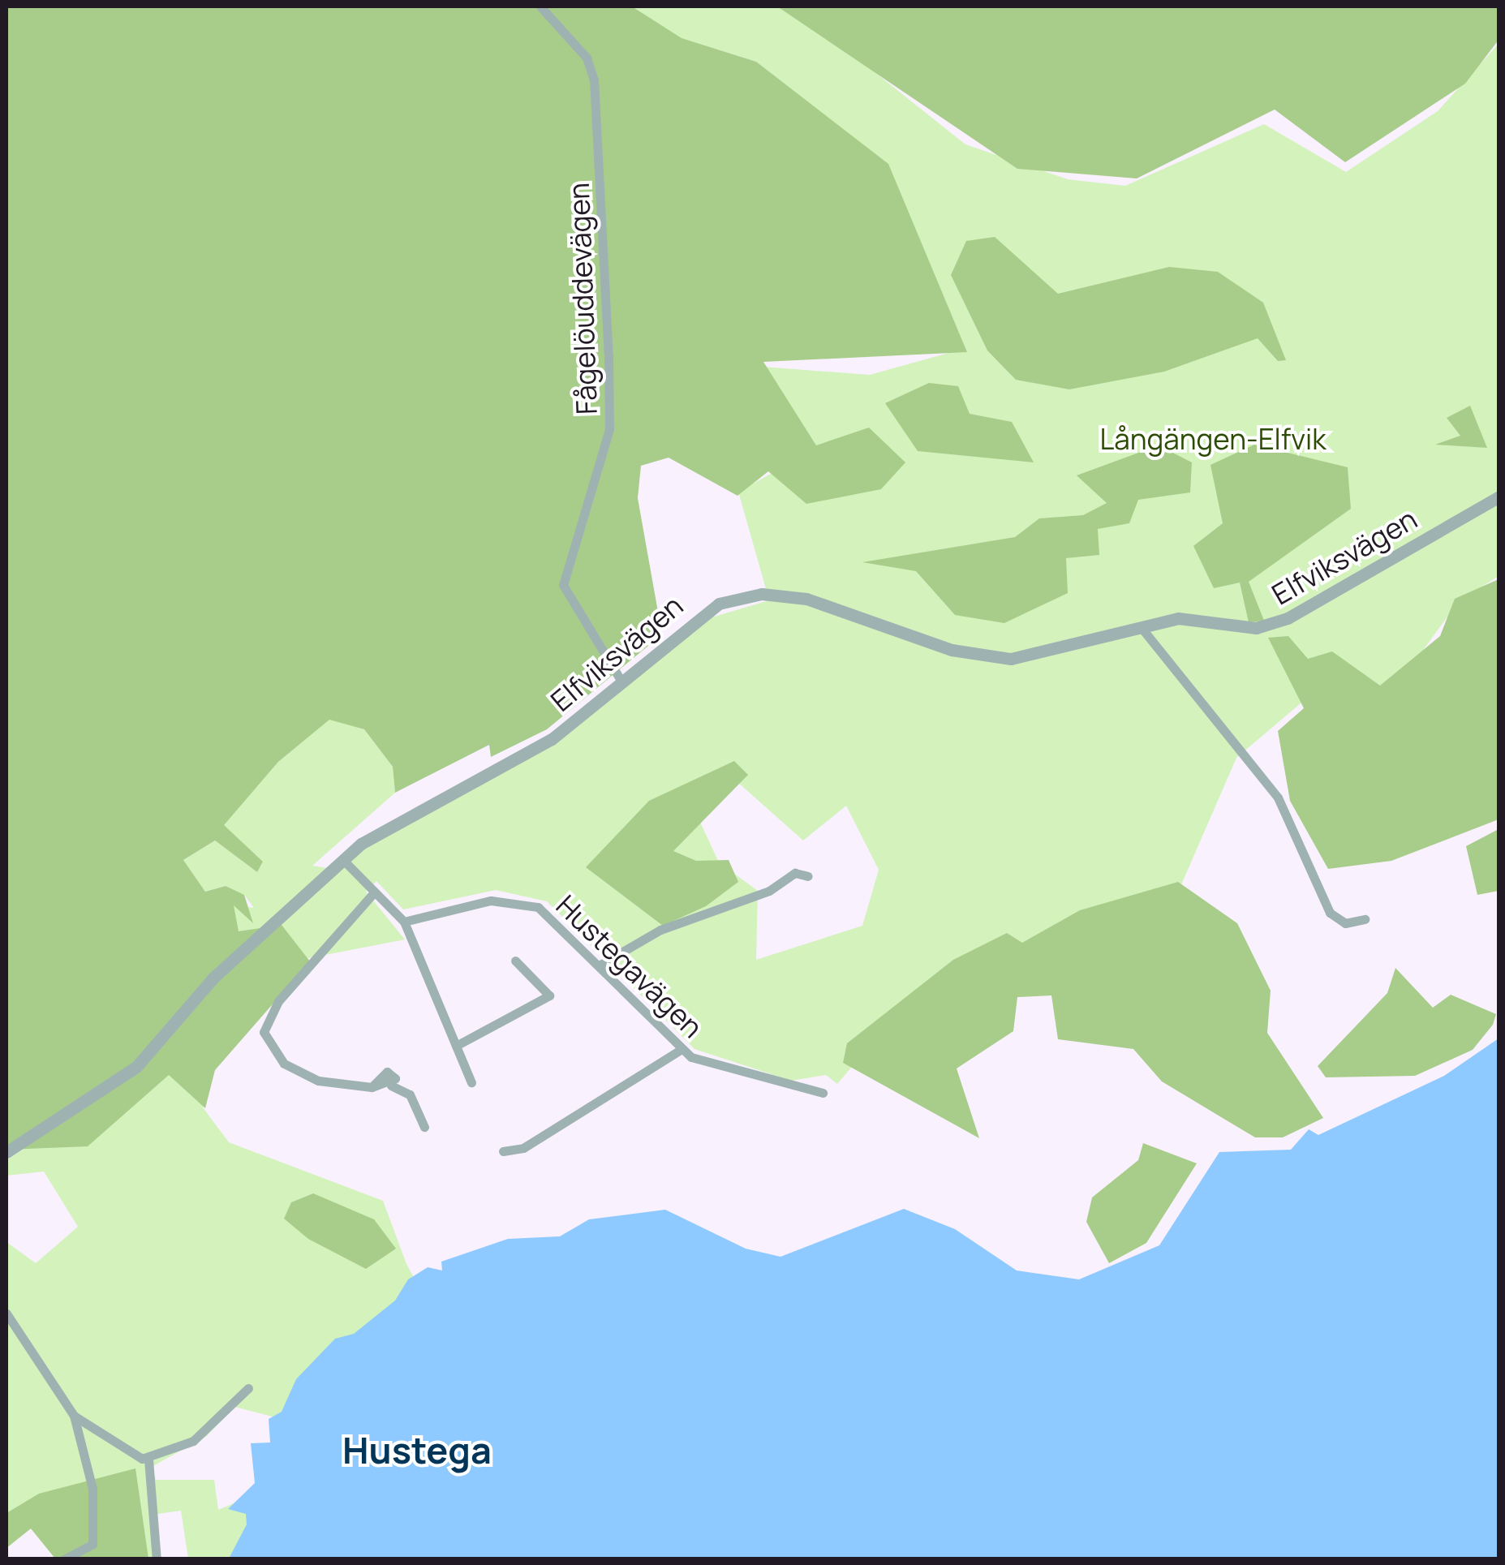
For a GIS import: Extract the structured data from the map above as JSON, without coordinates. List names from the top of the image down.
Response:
{
  "streets": {
    "street": ["Fågelöuddevägen", "Elfviksvägen", "Hustegavägen"]
  },
  "crossings": [
    ["Fågelöuddevägen", "Elfviksvägen"]
  ],
  "districts": ["Hustega"],
  "parks": ["Långängen-Elfvik"]
}
